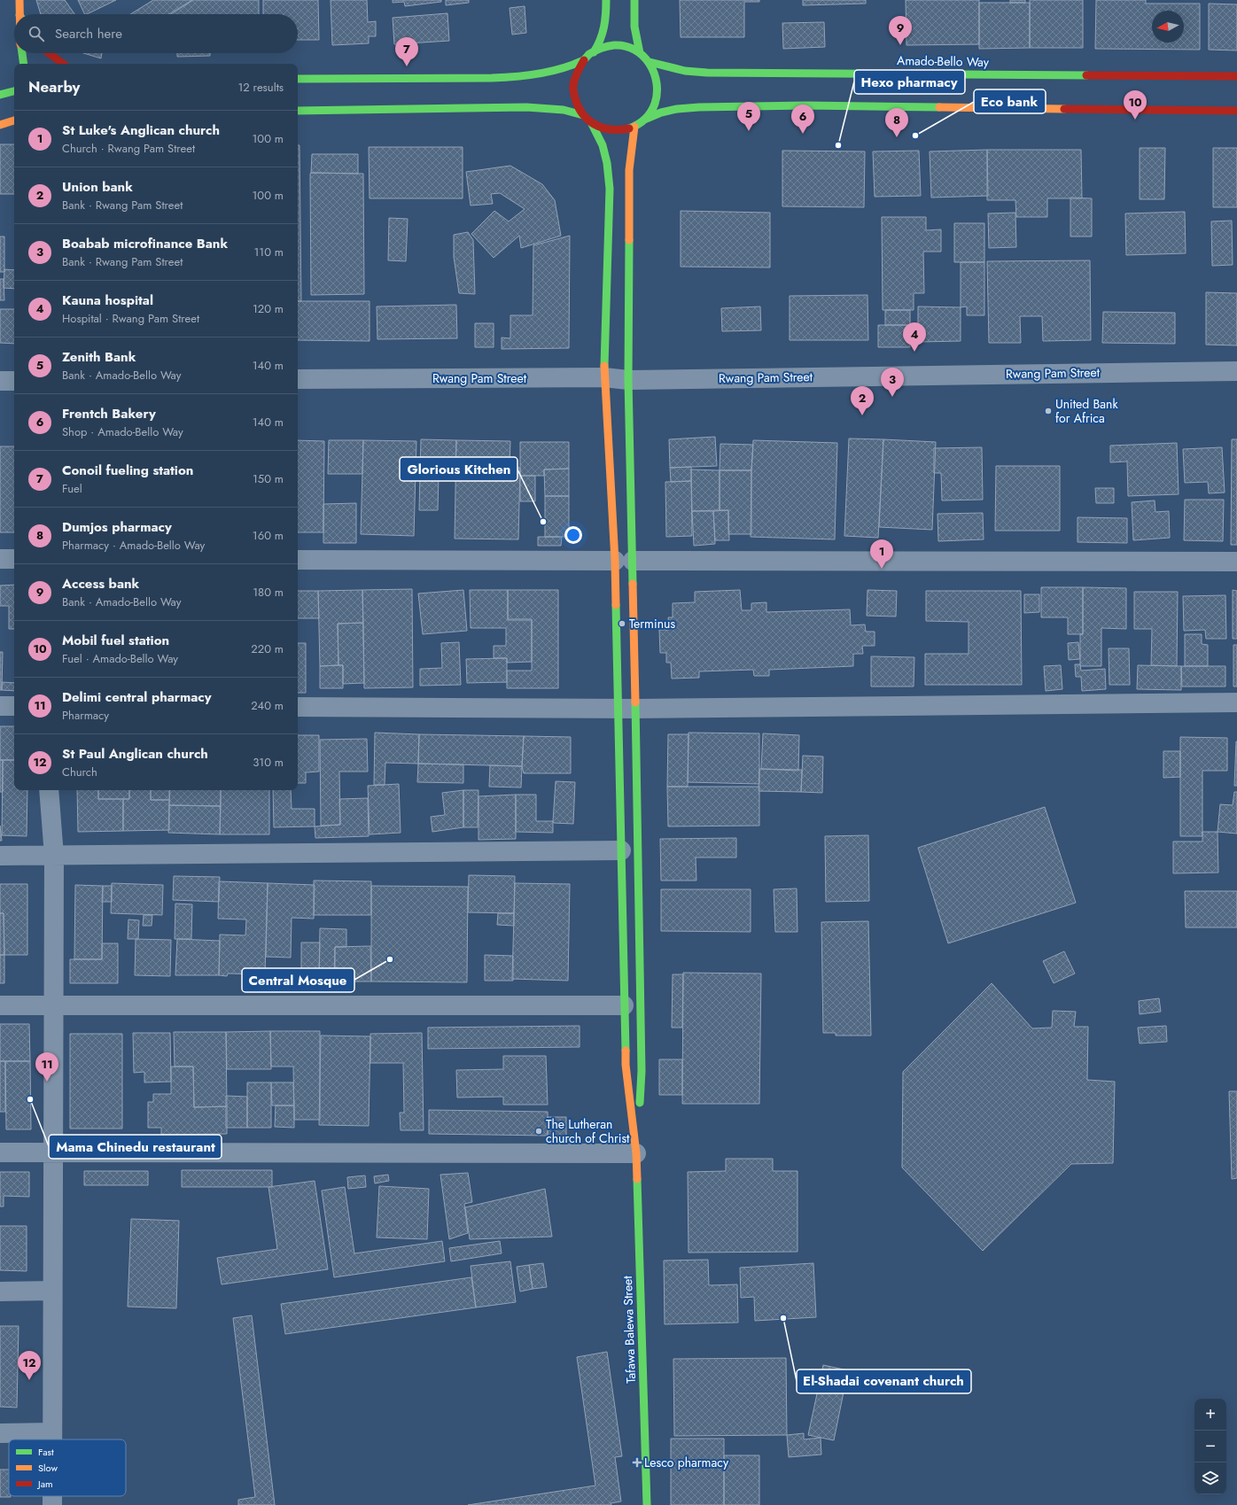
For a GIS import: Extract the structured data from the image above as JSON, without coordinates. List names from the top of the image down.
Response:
{
  "streets": {
    "street": ["Amado-Bello Way", "Rwang Pam Street", "Tafawa Balewa Street"]
  },
  "places": {
    "other": [
      "Eco bank",
      "Hexo pharmacy",
      "United Bank for Africa",
      "Glorious Kitchen",
      "Terminus",
      "Central Mosque",
      "Mama Chinedu restaurant",
      "The Lutheran church of Christ",
      "El-Shadai covenant church"
    ],
    "health": ["Lesco pharmacy"]
  },
  "legend": ["Fast", "Slow", "Jam"],
  "north": "left",
  "page": {
    "search": "Search here",
    "pins": [
      "9",
      "7",
      "10",
      "5",
      "6",
      "8",
      "4",
      "3",
      "2",
      "1",
      "11",
      "12"
    ],
    "heading": ["Nearby", "12 results"],
    "list": [
      {
        "mark": "1",
        "name": "St Luke's Anglican church",
        "note": "Church · Rwang Pam Street",
        "value": "100 m"
      },
      {
        "mark": "2",
        "name": "Union bank",
        "note": "Bank · Rwang Pam Street",
        "value": "100 m"
      },
      {
        "mark": "3",
        "name": "Boabab microfinance Bank",
        "note": "Bank · Rwang Pam Street",
        "value": "110 m"
      },
      {
        "mark": "4",
        "name": "Kauna hospital",
        "note": "Hospital · Rwang Pam Street",
        "value": "120 m"
      },
      {
        "mark": "5",
        "name": "Zenith Bank",
        "note": "Bank · Amado-Bello Way",
        "value": "140 m"
      },
      {
        "mark": "6",
        "name": "Frentch Bakery",
        "note": "Shop · Amado-Bello Way",
        "value": "140 m"
      },
      {
        "mark": "7",
        "name": "Conoil fueling station",
        "note": "Fuel",
        "value": "150 m"
      },
      {
        "mark": "8",
        "name": "Dumjos pharmacy",
        "note": "Pharmacy · Amado-Bello Way",
        "value": "160 m"
      },
      {
        "mark": "9",
        "name": "Access bank",
        "note": "Bank · Amado-Bello Way",
        "value": "180 m"
      },
      {
        "mark": "10",
        "name": "Mobil fuel station",
        "note": "Fuel · Amado-Bello Way",
        "value": "220 m"
      },
      {
        "mark": "11",
        "name": "Delimi central pharmacy",
        "note": "Pharmacy",
        "value": "240 m"
      },
      {
        "mark": "12",
        "name": "St Paul Anglican church",
        "note": "Church",
        "value": "310 m"
      }
    ],
    "map_buttons": ["+", "−"]
  }
}
